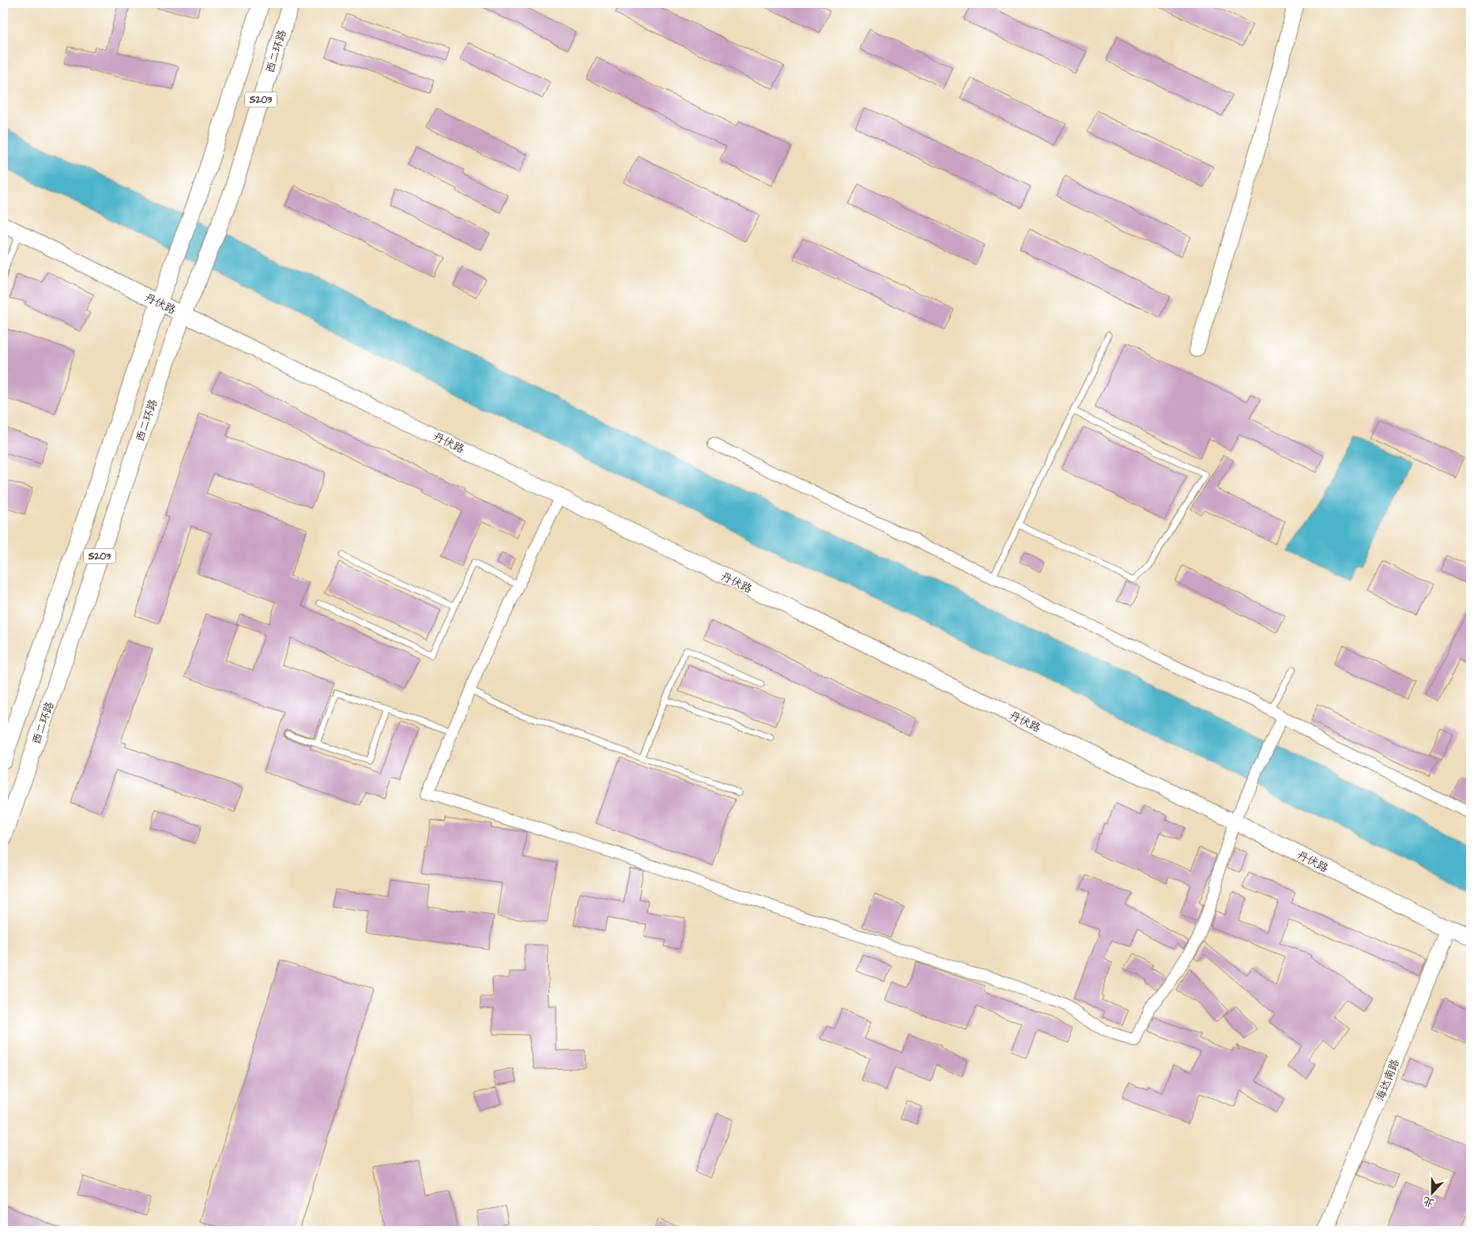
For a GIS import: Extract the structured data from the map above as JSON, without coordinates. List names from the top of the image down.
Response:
{
  "streets": {
    "main road": [
      "西二环路",
      "S203",
      "丹伏路",
      "海达南路"
    ]
  },
  "crossings": [
    ["西二环路", "丹伏路"],
    ["S203", "丹伏路"],
    ["丹伏路", "海达南路"]
  ],
  "north": "bottom"
}
